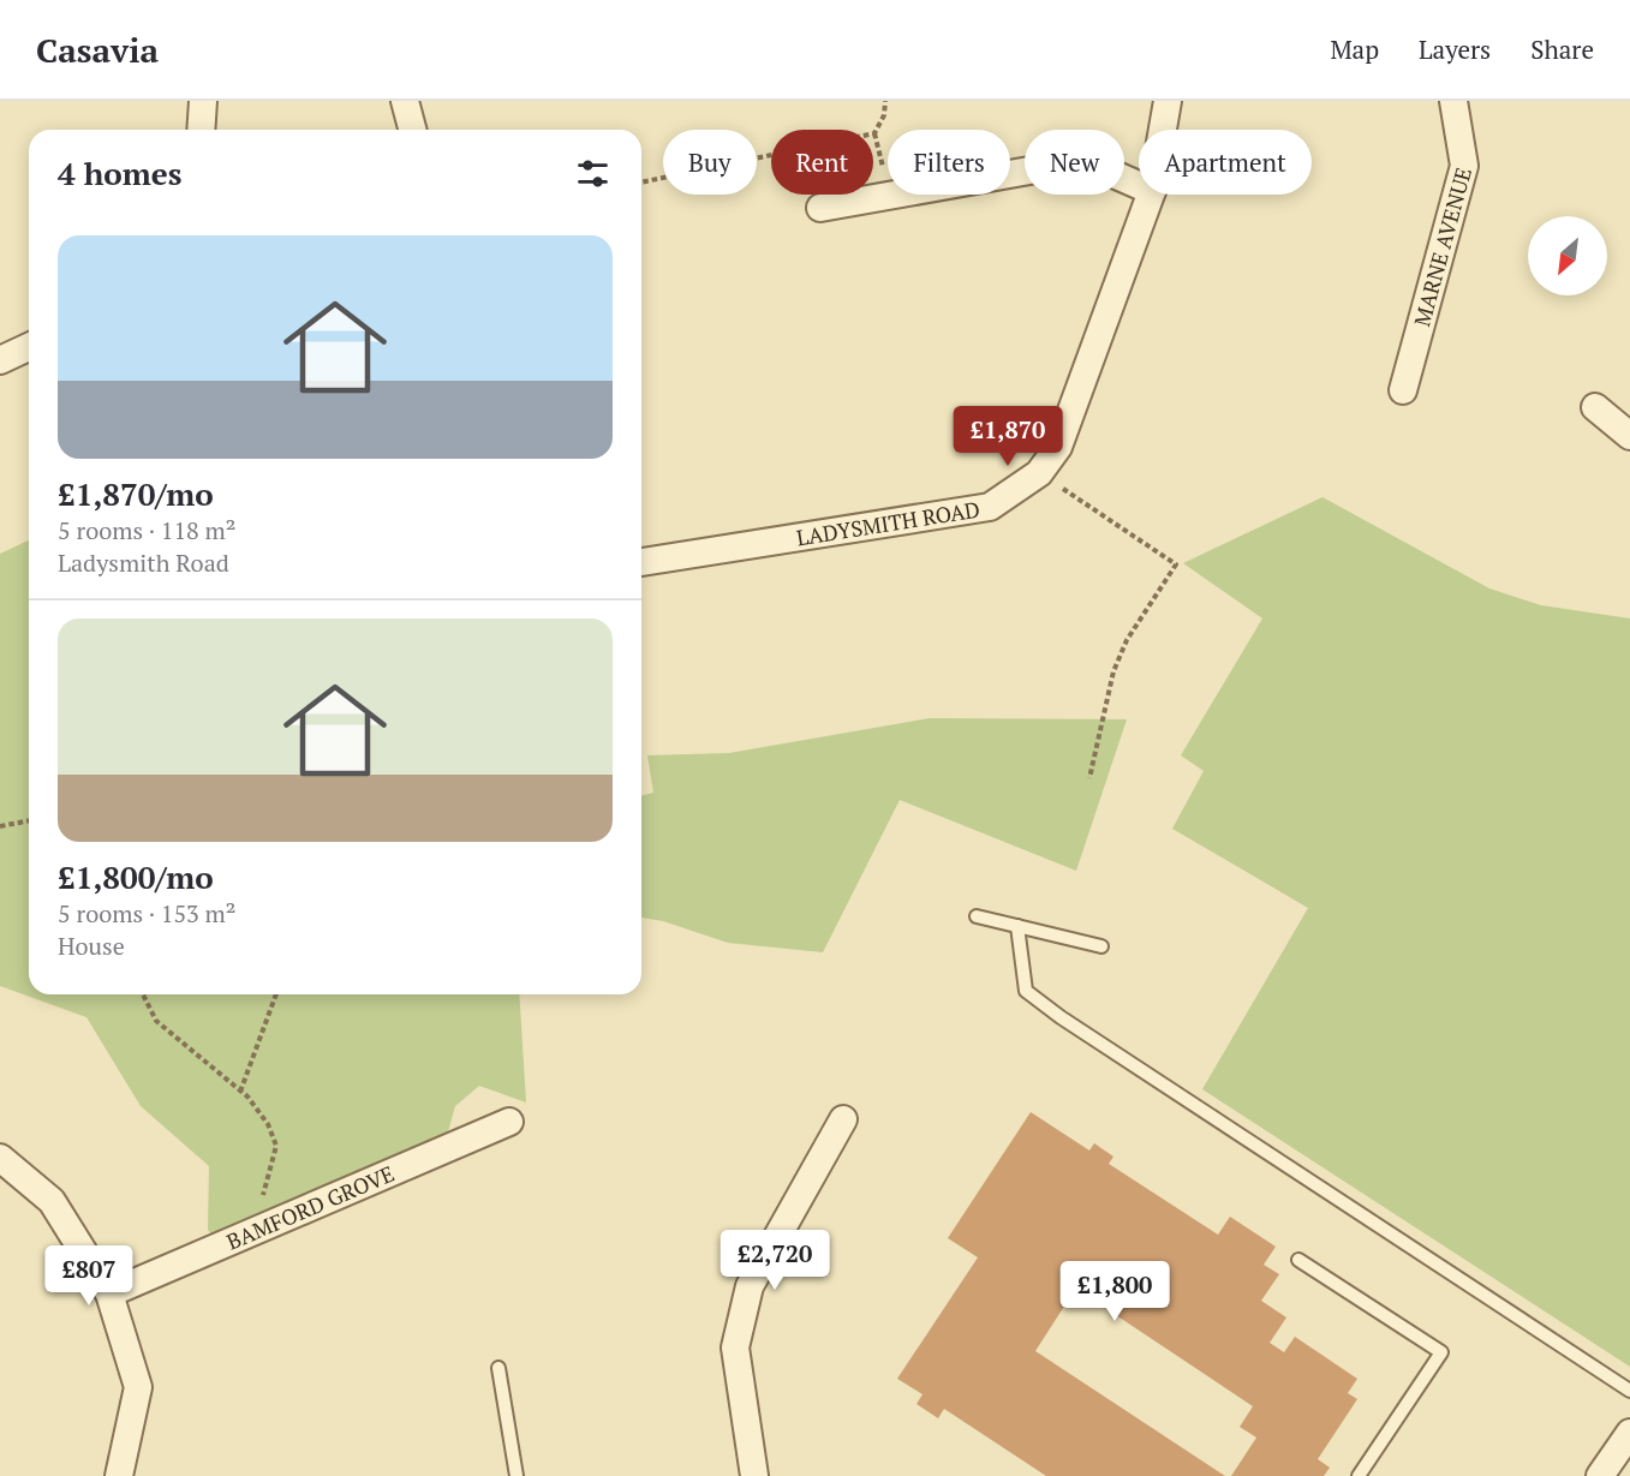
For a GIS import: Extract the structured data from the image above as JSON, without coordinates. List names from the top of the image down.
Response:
{
  "streets": {
    "street": ["MARNE AVENUE", "LADYSMITH ROAD", "BAMFORD GROVE"]
  },
  "north": "bottom left",
  "page": {
    "header": "Casavia",
    "nav": ["Map", "Layers", "Share"],
    "chip": [
      "Buy",
      "Rent",
      "Filters",
      "New",
      "Apartment"
    ],
    "heading": "4 homes",
    "list": [
      {
        "name": "£1,870/mo",
        "note": "5 rooms · 118 m² · Ladysmith Road"
      },
      {
        "name": "£1,800/mo",
        "note": "5 rooms · 153 m² · House"
      }
    ],
    "price": [
      "£1,870",
      "£2,720",
      "£807",
      "£1,800"
    ]
  }
}
